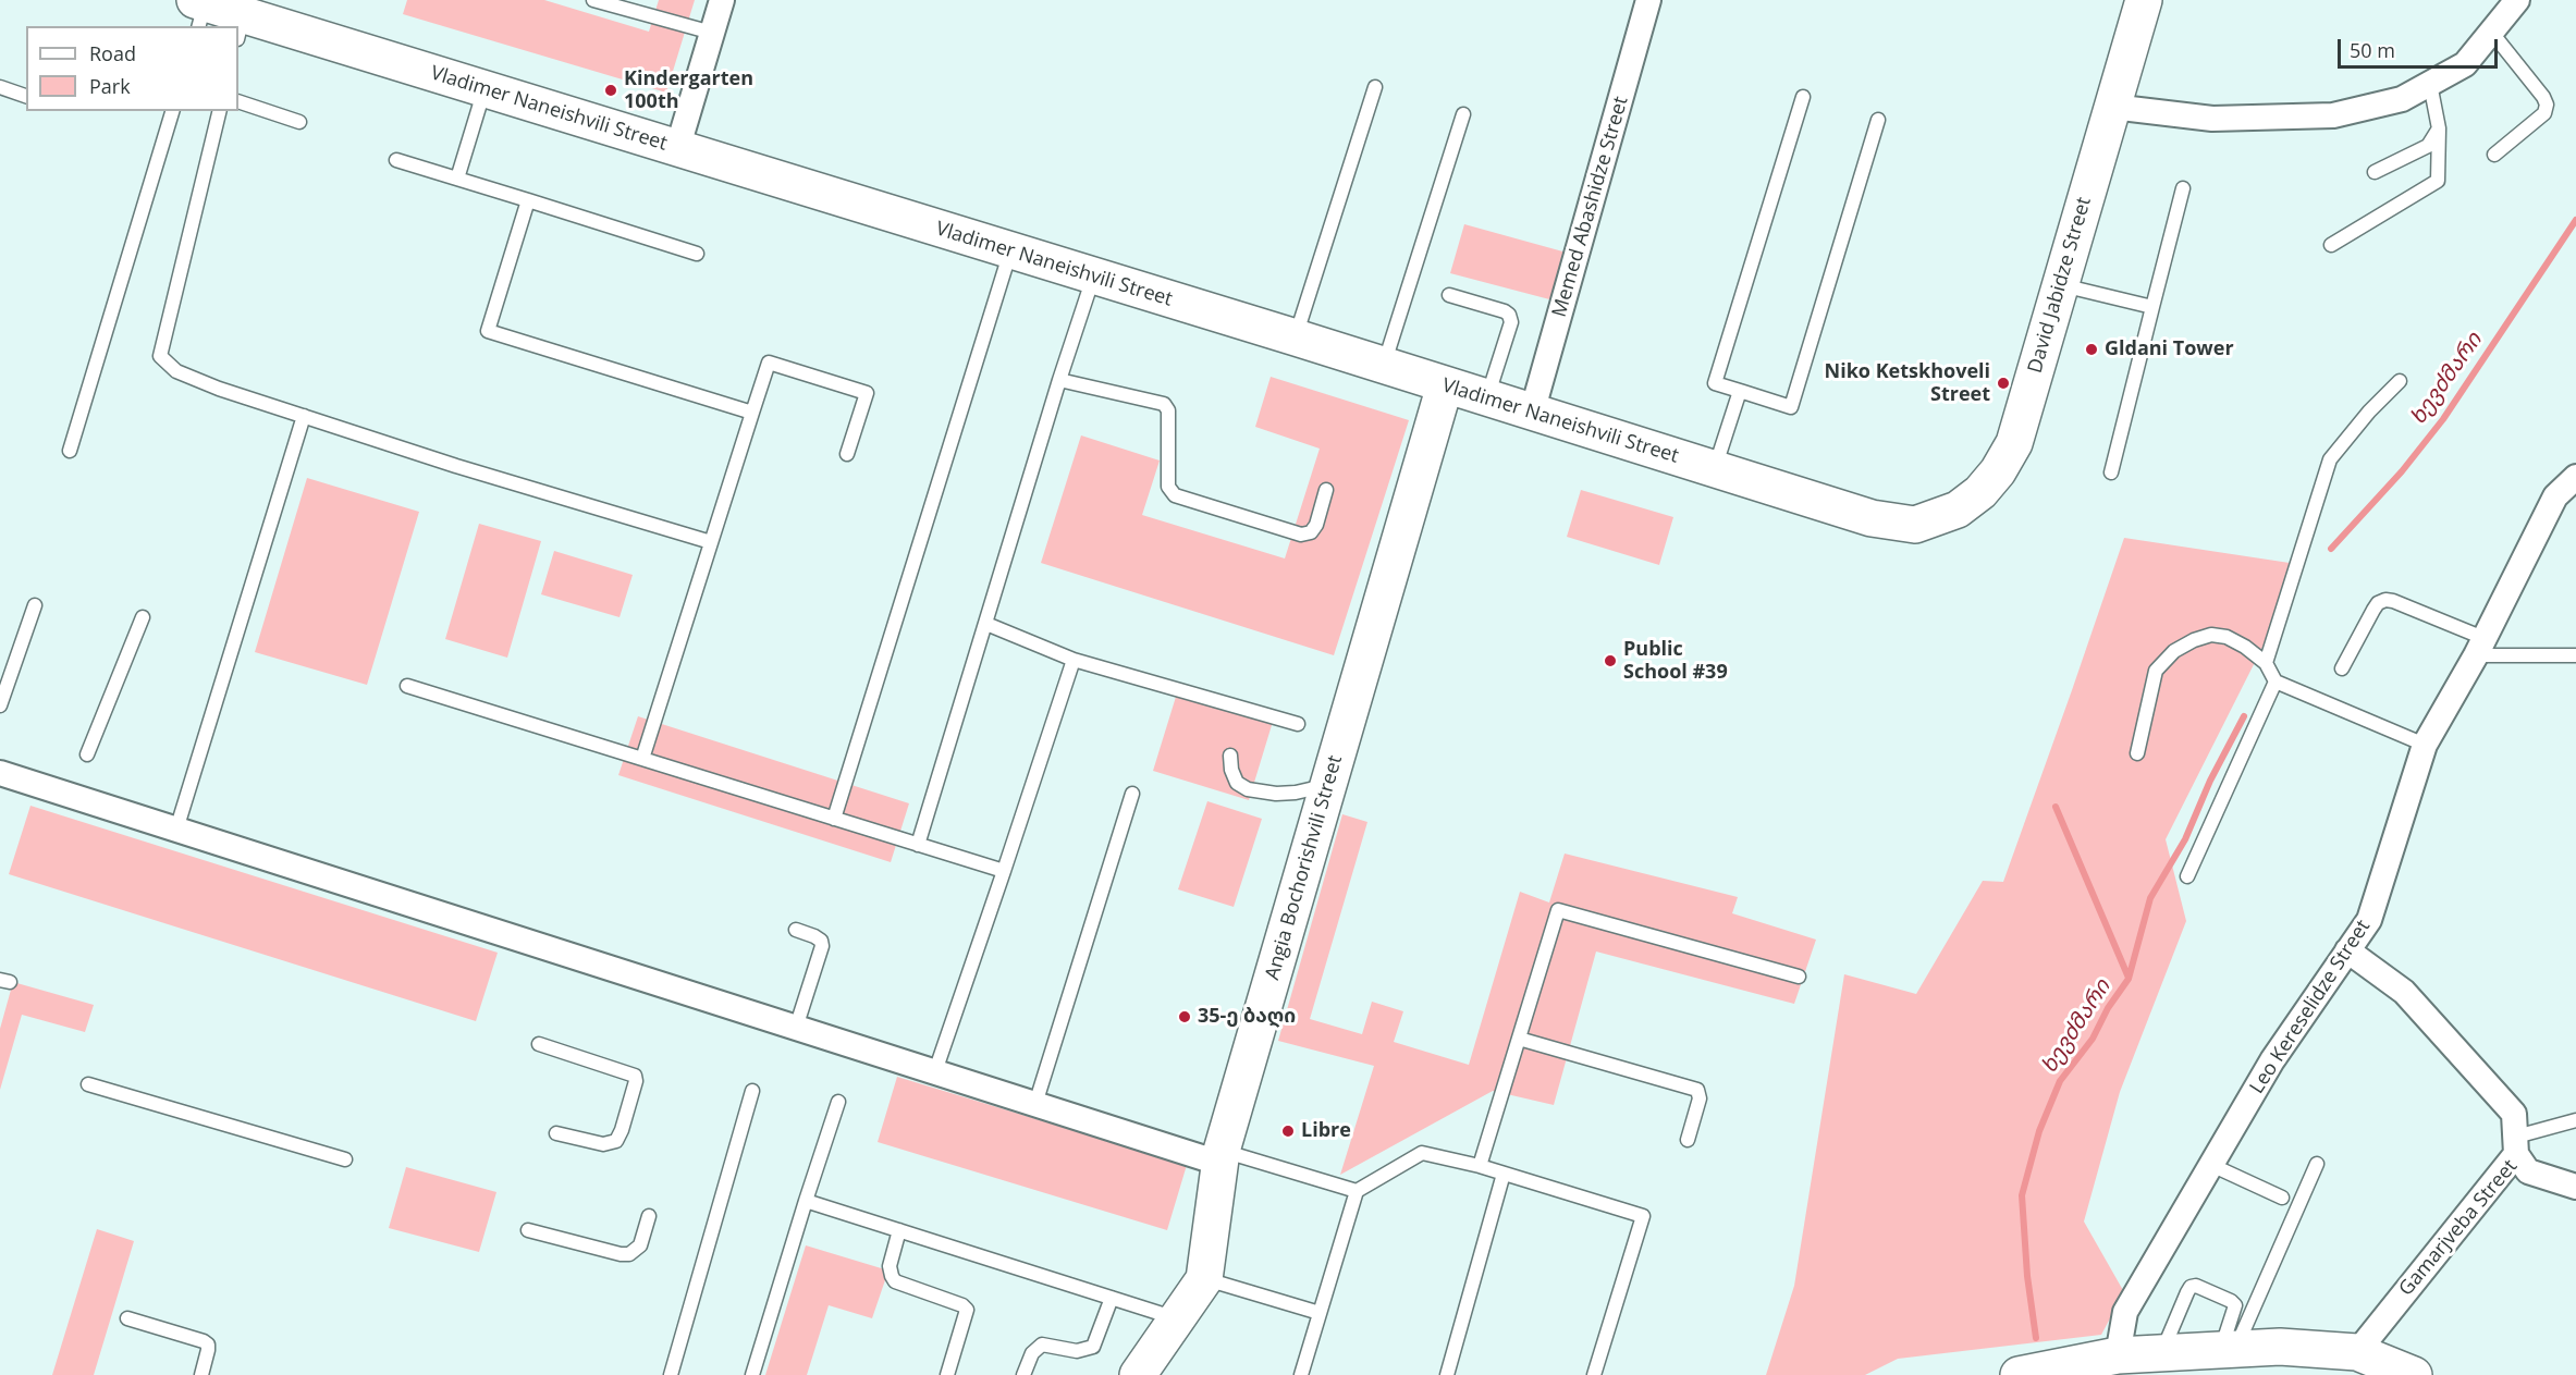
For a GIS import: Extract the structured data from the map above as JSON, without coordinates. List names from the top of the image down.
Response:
{
  "streets": {
    "street": [
      "Vladimer Naneishvili Street",
      "Memed Abashidze Street",
      "David Jabidze Street",
      "Angia Bochorishvili Street",
      "Leo Kereselidze Street",
      "Gamarjveba Street"
    ]
  },
  "crossings": [
    ["Vladimer Naneishvili Street", "Memed Abashidze Street"],
    ["Vladimer Naneishvili Street", "David Jabidze Street"],
    ["Vladimer Naneishvili Street", "Angia Bochorishvili Street"]
  ],
  "water": ["ხევძმარი"],
  "places": [
    "Kindergarten 100th",
    "Gldani Tower",
    "Niko Ketskhoveli Street",
    "Public School #39",
    "35-ე ბაღი",
    "Libre"
  ],
  "legend": ["Road", "Park"],
  "scale_bar": "50 m"
}
